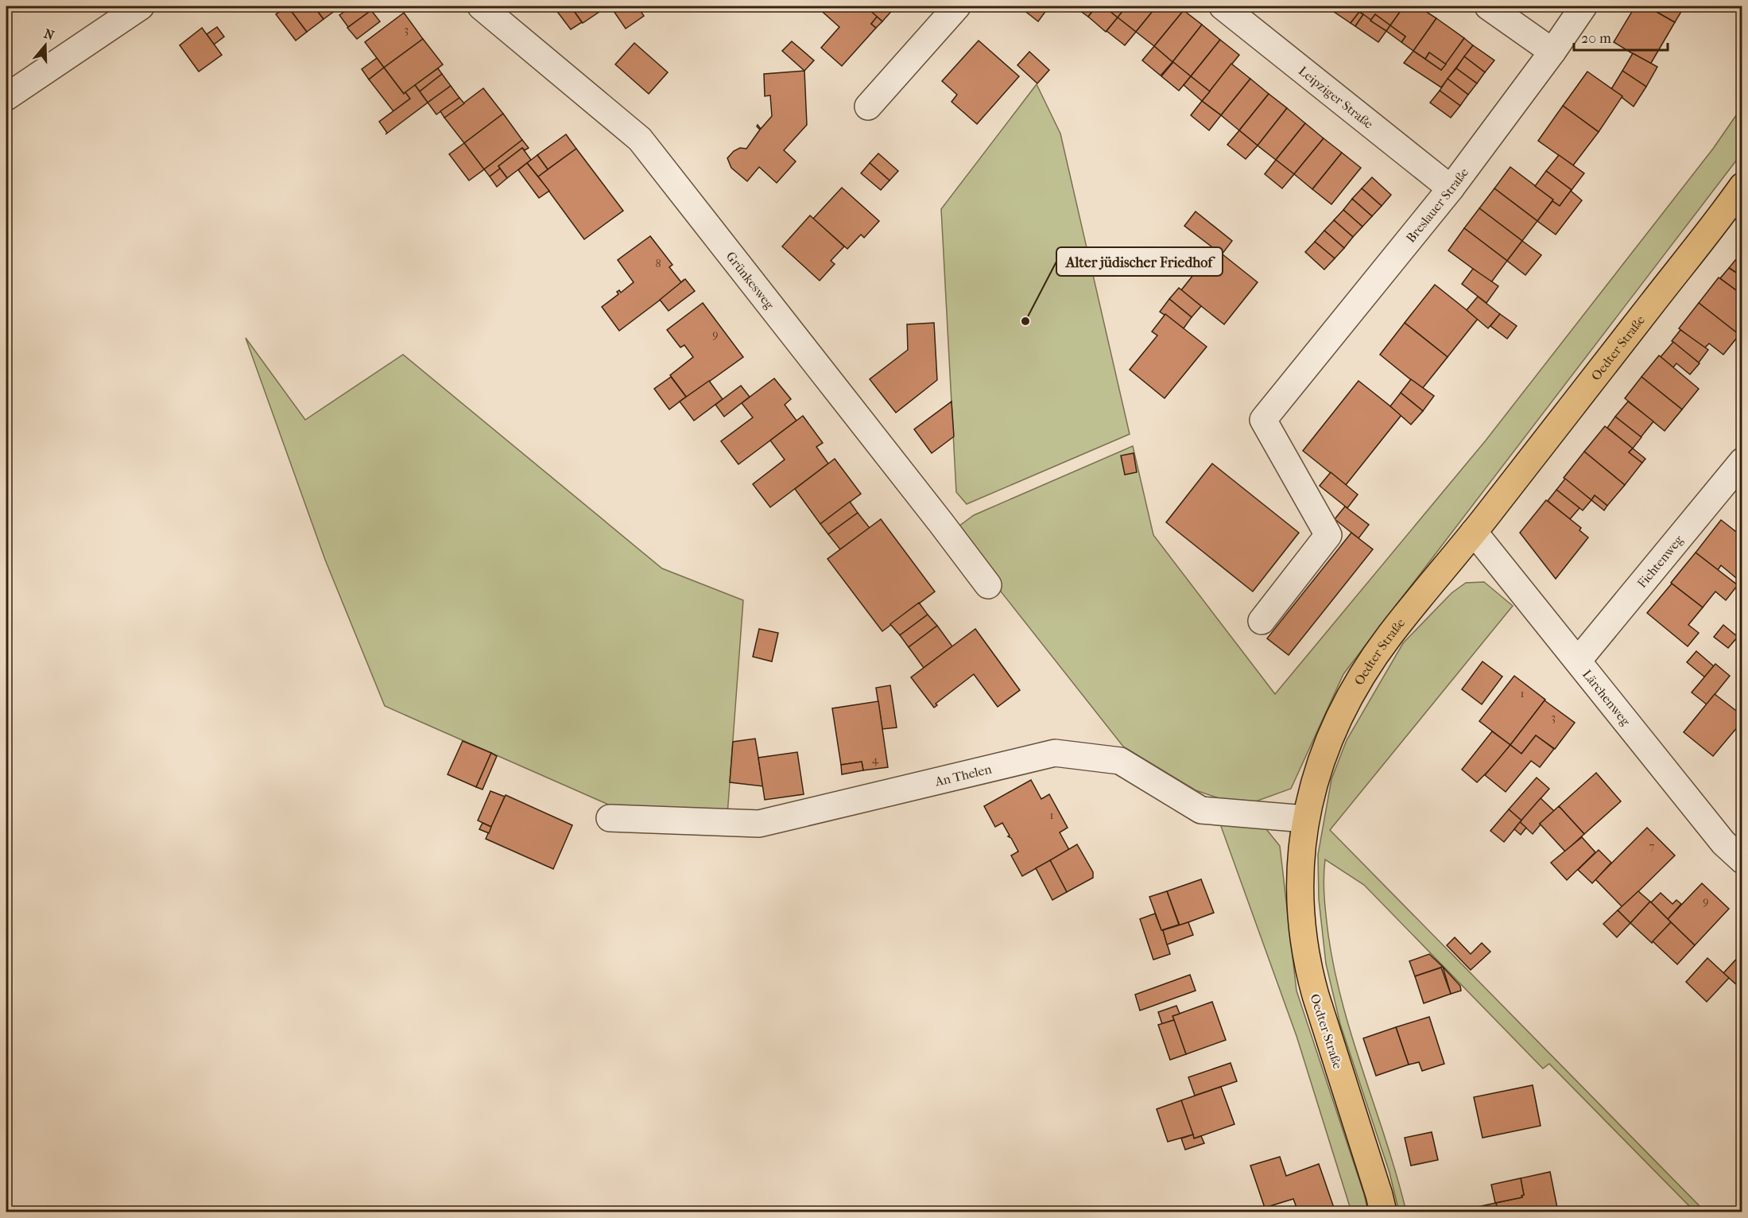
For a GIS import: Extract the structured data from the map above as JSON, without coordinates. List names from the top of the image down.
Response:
{
  "streets": {
    "main road": ["Oedter Straße"],
    "street": [
      "Leipziger Straße",
      "Breslauer Straße",
      "Grünkesweg",
      "Fichtenweg",
      "Lärchenweg",
      "An Thelen"
    ]
  },
  "crossings": [
    ["Leipziger Straße", "Breslauer Straße"],
    ["Oedter Straße", "Lärchenweg"],
    ["Oedter Straße", "An Thelen"],
    ["Fichtenweg", "Lärchenweg"]
  ],
  "places": ["Alter jüdischer Friedhof"],
  "house_numbers": [
    "3",
    "8",
    "9",
    "1",
    "3",
    "4",
    "1",
    "7",
    "9"
  ],
  "scale_bar": "20 m",
  "north": "top"
}
